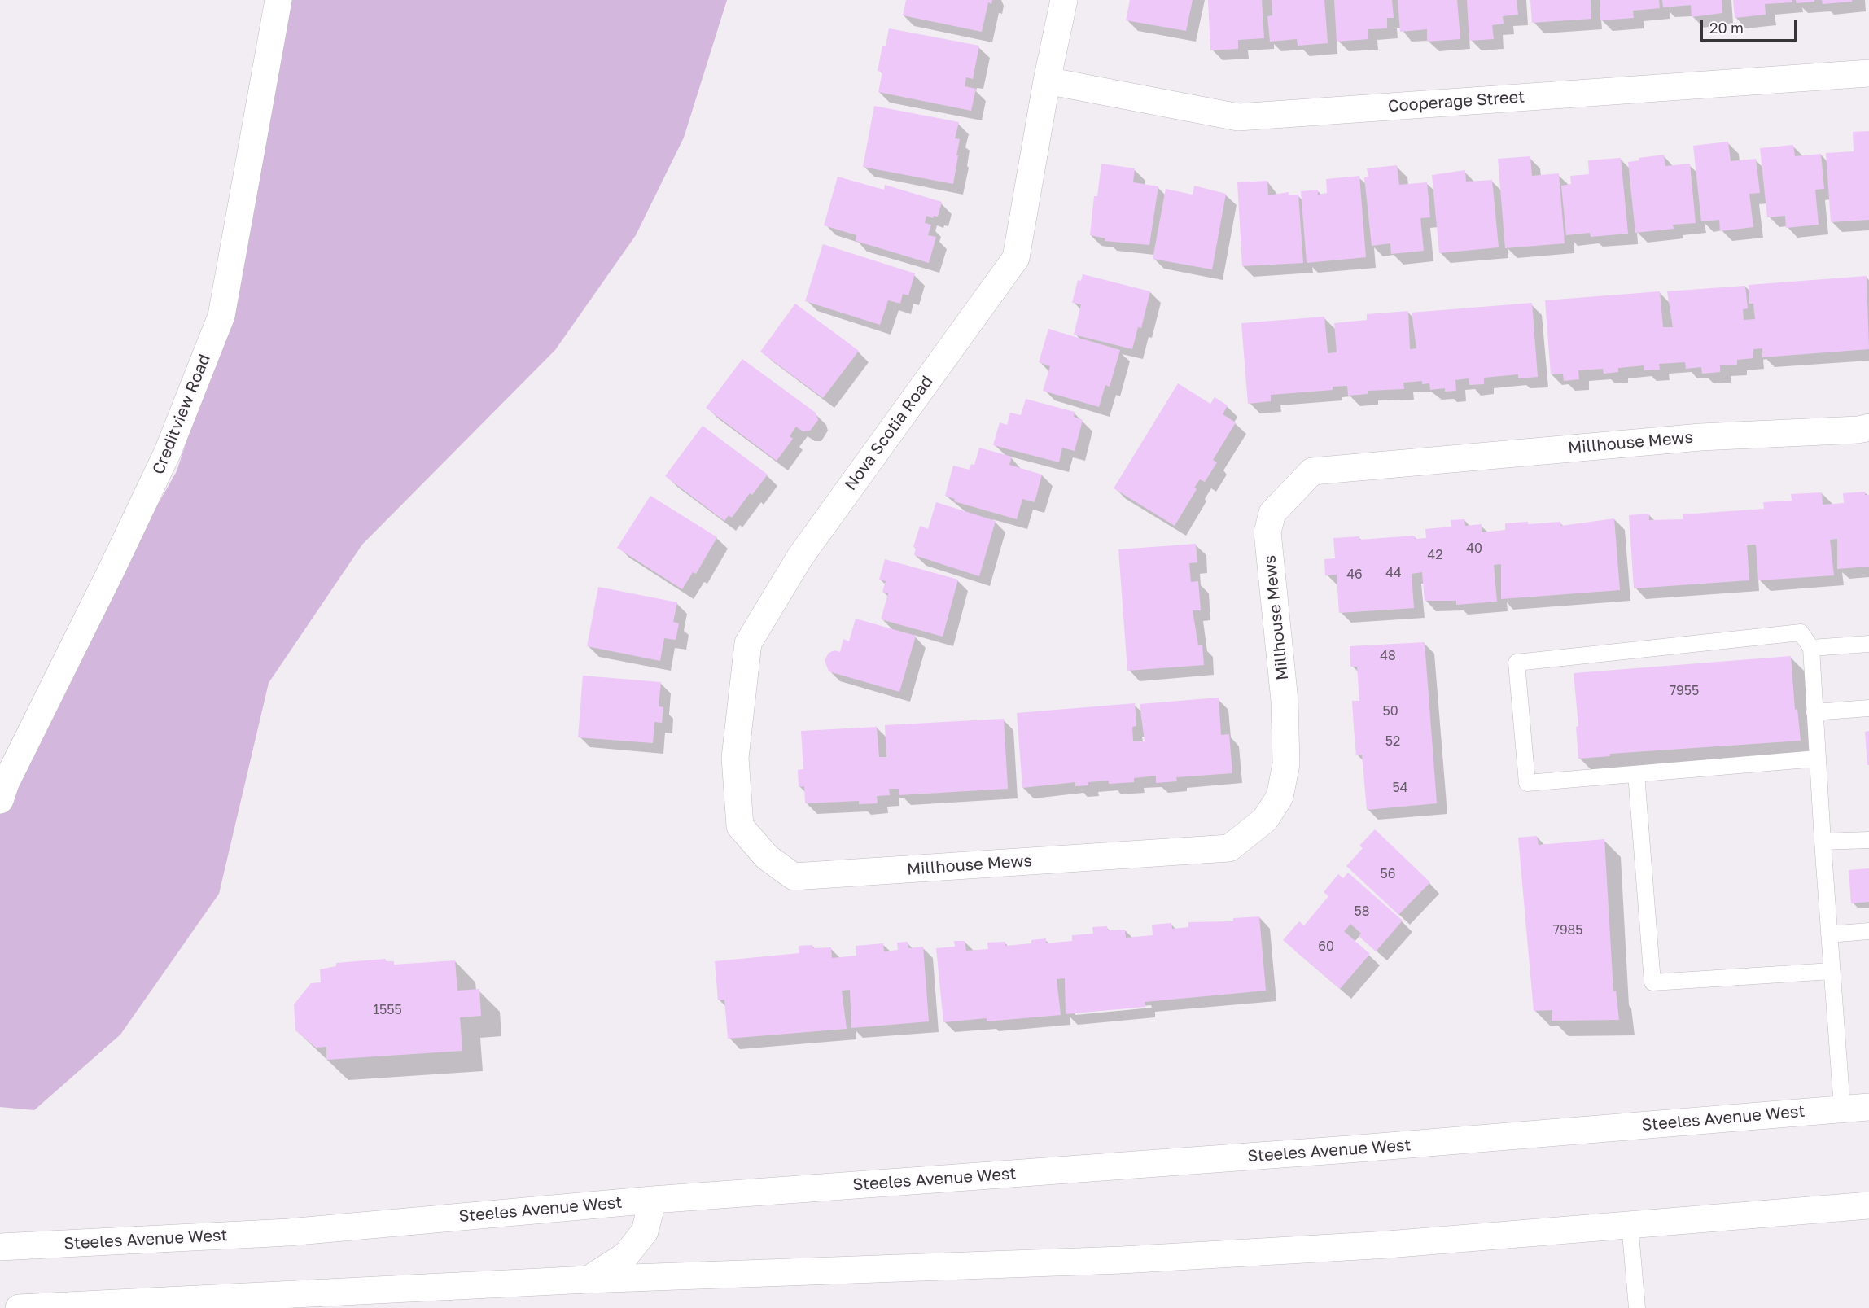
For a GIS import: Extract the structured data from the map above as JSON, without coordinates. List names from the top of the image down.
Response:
{
  "streets": {
    "street": [
      "Cooperage Street",
      "Creditview Road",
      "Nova Scotia Road",
      "Millhouse Mews",
      "Steeles Avenue West"
    ]
  },
  "crossings": [
    ["Cooperage Street", "Nova Scotia Road"],
    ["Nova Scotia Road", "Millhouse Mews"]
  ],
  "house_numbers": [
    "40",
    "42",
    "44",
    "46",
    "48",
    "7955",
    "50",
    "52",
    "54",
    "56",
    "58",
    "7985",
    "60",
    "1555"
  ],
  "scale_bar": "20 m"
}
